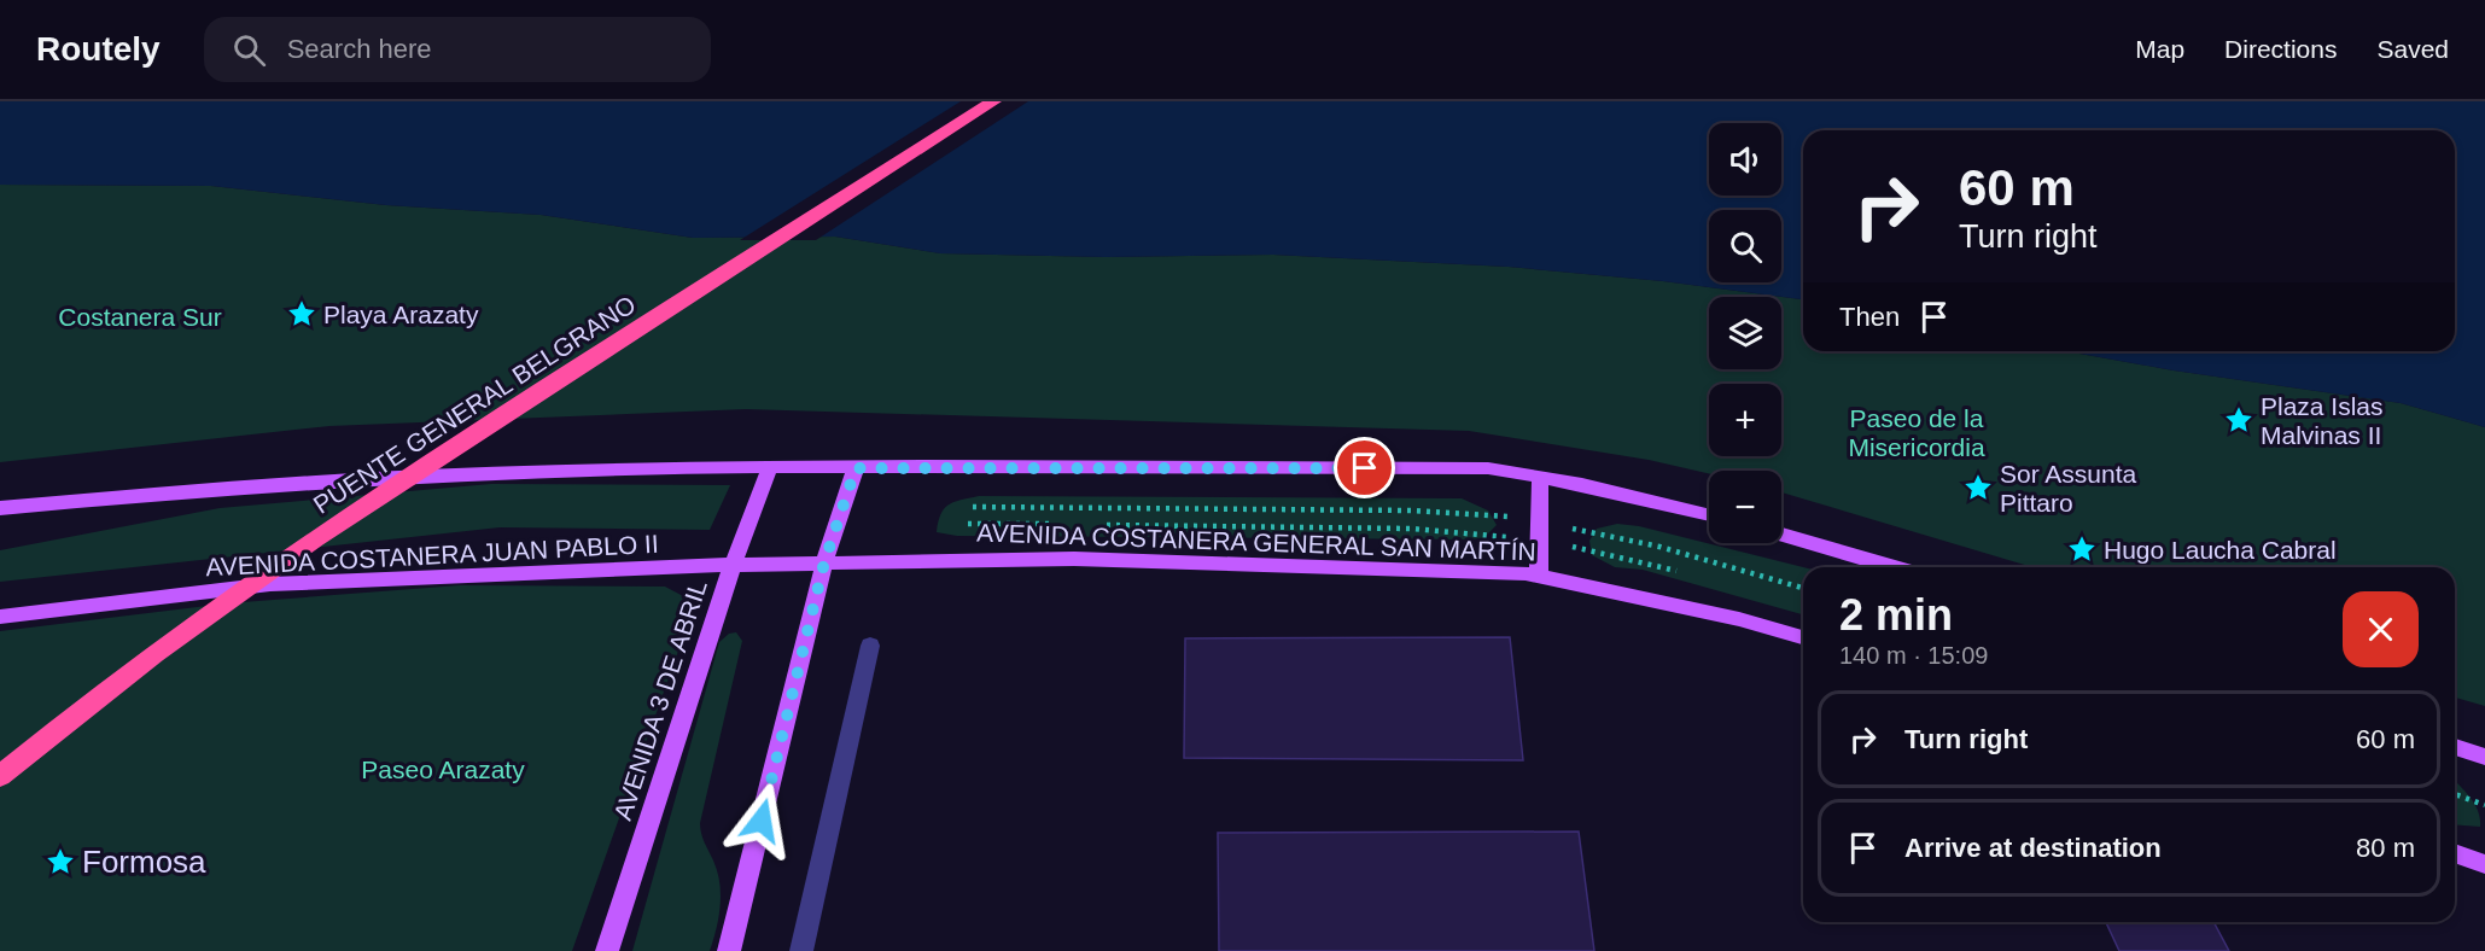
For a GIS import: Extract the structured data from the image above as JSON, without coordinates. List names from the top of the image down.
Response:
{
  "streets": {
    "highway": ["PUENTE GENERAL BELGRANO"],
    "main road": ["AVENIDA COSTANERA GENERAL SAN MARTÍN", "AVENIDA COSTANERA JUAN PABLO II", "AVENIDA 3 DE ABRIL"]
  },
  "crossings": [
    ["AVENIDA COSTANERA GENERAL SAN MARTÍN", "AVENIDA COSTANERA JUAN PABLO II"],
    ["AVENIDA COSTANERA JUAN PABLO II", "AVENIDA 3 DE ABRIL"]
  ],
  "parks": ["Costanera Sur", "Paseo de la Misericordia", "Paseo Arazaty"],
  "places": {
    "place": [
      "Playa Arazaty",
      "Plaza Islas Malvinas II",
      "Sor Assunta Pittaro",
      "Hugo Laucha Cabral",
      "Formosa"
    ]
  },
  "page": {
    "header": "Routely",
    "search": "Search here",
    "nav": ["Map", "Directions", "Saved"],
    "map_buttons": ["+", "−"],
    "turn": ["60 m", "Turn right"],
    "then": "Then",
    "heading": ["2 min", "140 m · 15:09"],
    "list": [
      {
        "name": "Turn right",
        "value": "60 m"
      },
      {
        "name": "Arrive at destination",
        "value": "80 m"
      }
    ]
  }
}
